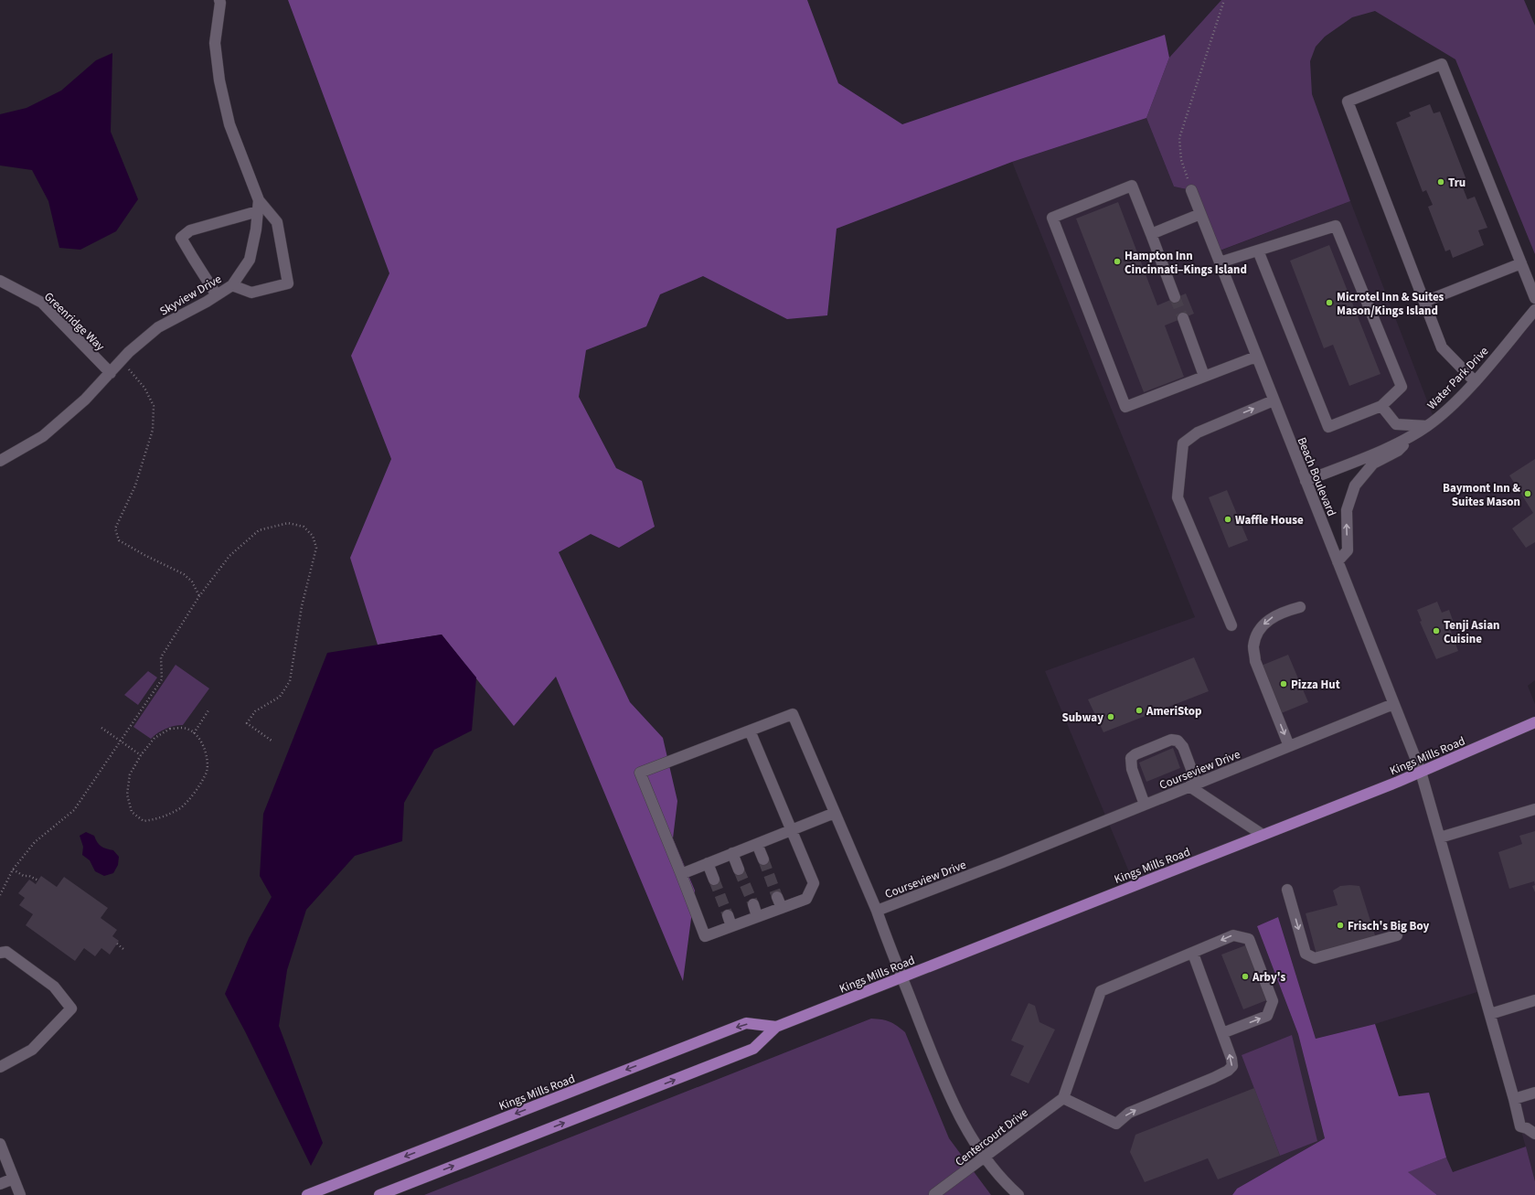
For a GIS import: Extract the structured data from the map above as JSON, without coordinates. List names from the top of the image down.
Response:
{
  "streets": {
    "main road": ["Kings Mills Road"],
    "street": [
      "Skyview Drive",
      "Greenridge Way",
      "Water Park Drive",
      "Beach Boulevard",
      "Courseview Drive",
      "Centercourt Drive"
    ]
  },
  "crossings": [
    ["Skyview Drive", "Greenridge Way"],
    ["Water Park Drive", "Beach Boulevard"],
    ["Beach Boulevard", "Kings Mills Road"],
    ["Beach Boulevard", "Courseview Drive"],
    ["Kings Mills Road", "Courseview Drive"],
    ["Courseview Drive", "Centercourt Drive"]
  ],
  "places": [
    "Tru",
    "Hampton Inn Cincinnati–Kings Island",
    "Microtel Inn & Suites Mason/Kings Island",
    "Baymont Inn & Suites Mason",
    "Waffle House",
    "Tenji Asian Cuisine",
    "Pizza Hut",
    "AmeriStop",
    "Subway",
    "Frisch's Big Boy",
    "Arby's"
  ]
}
